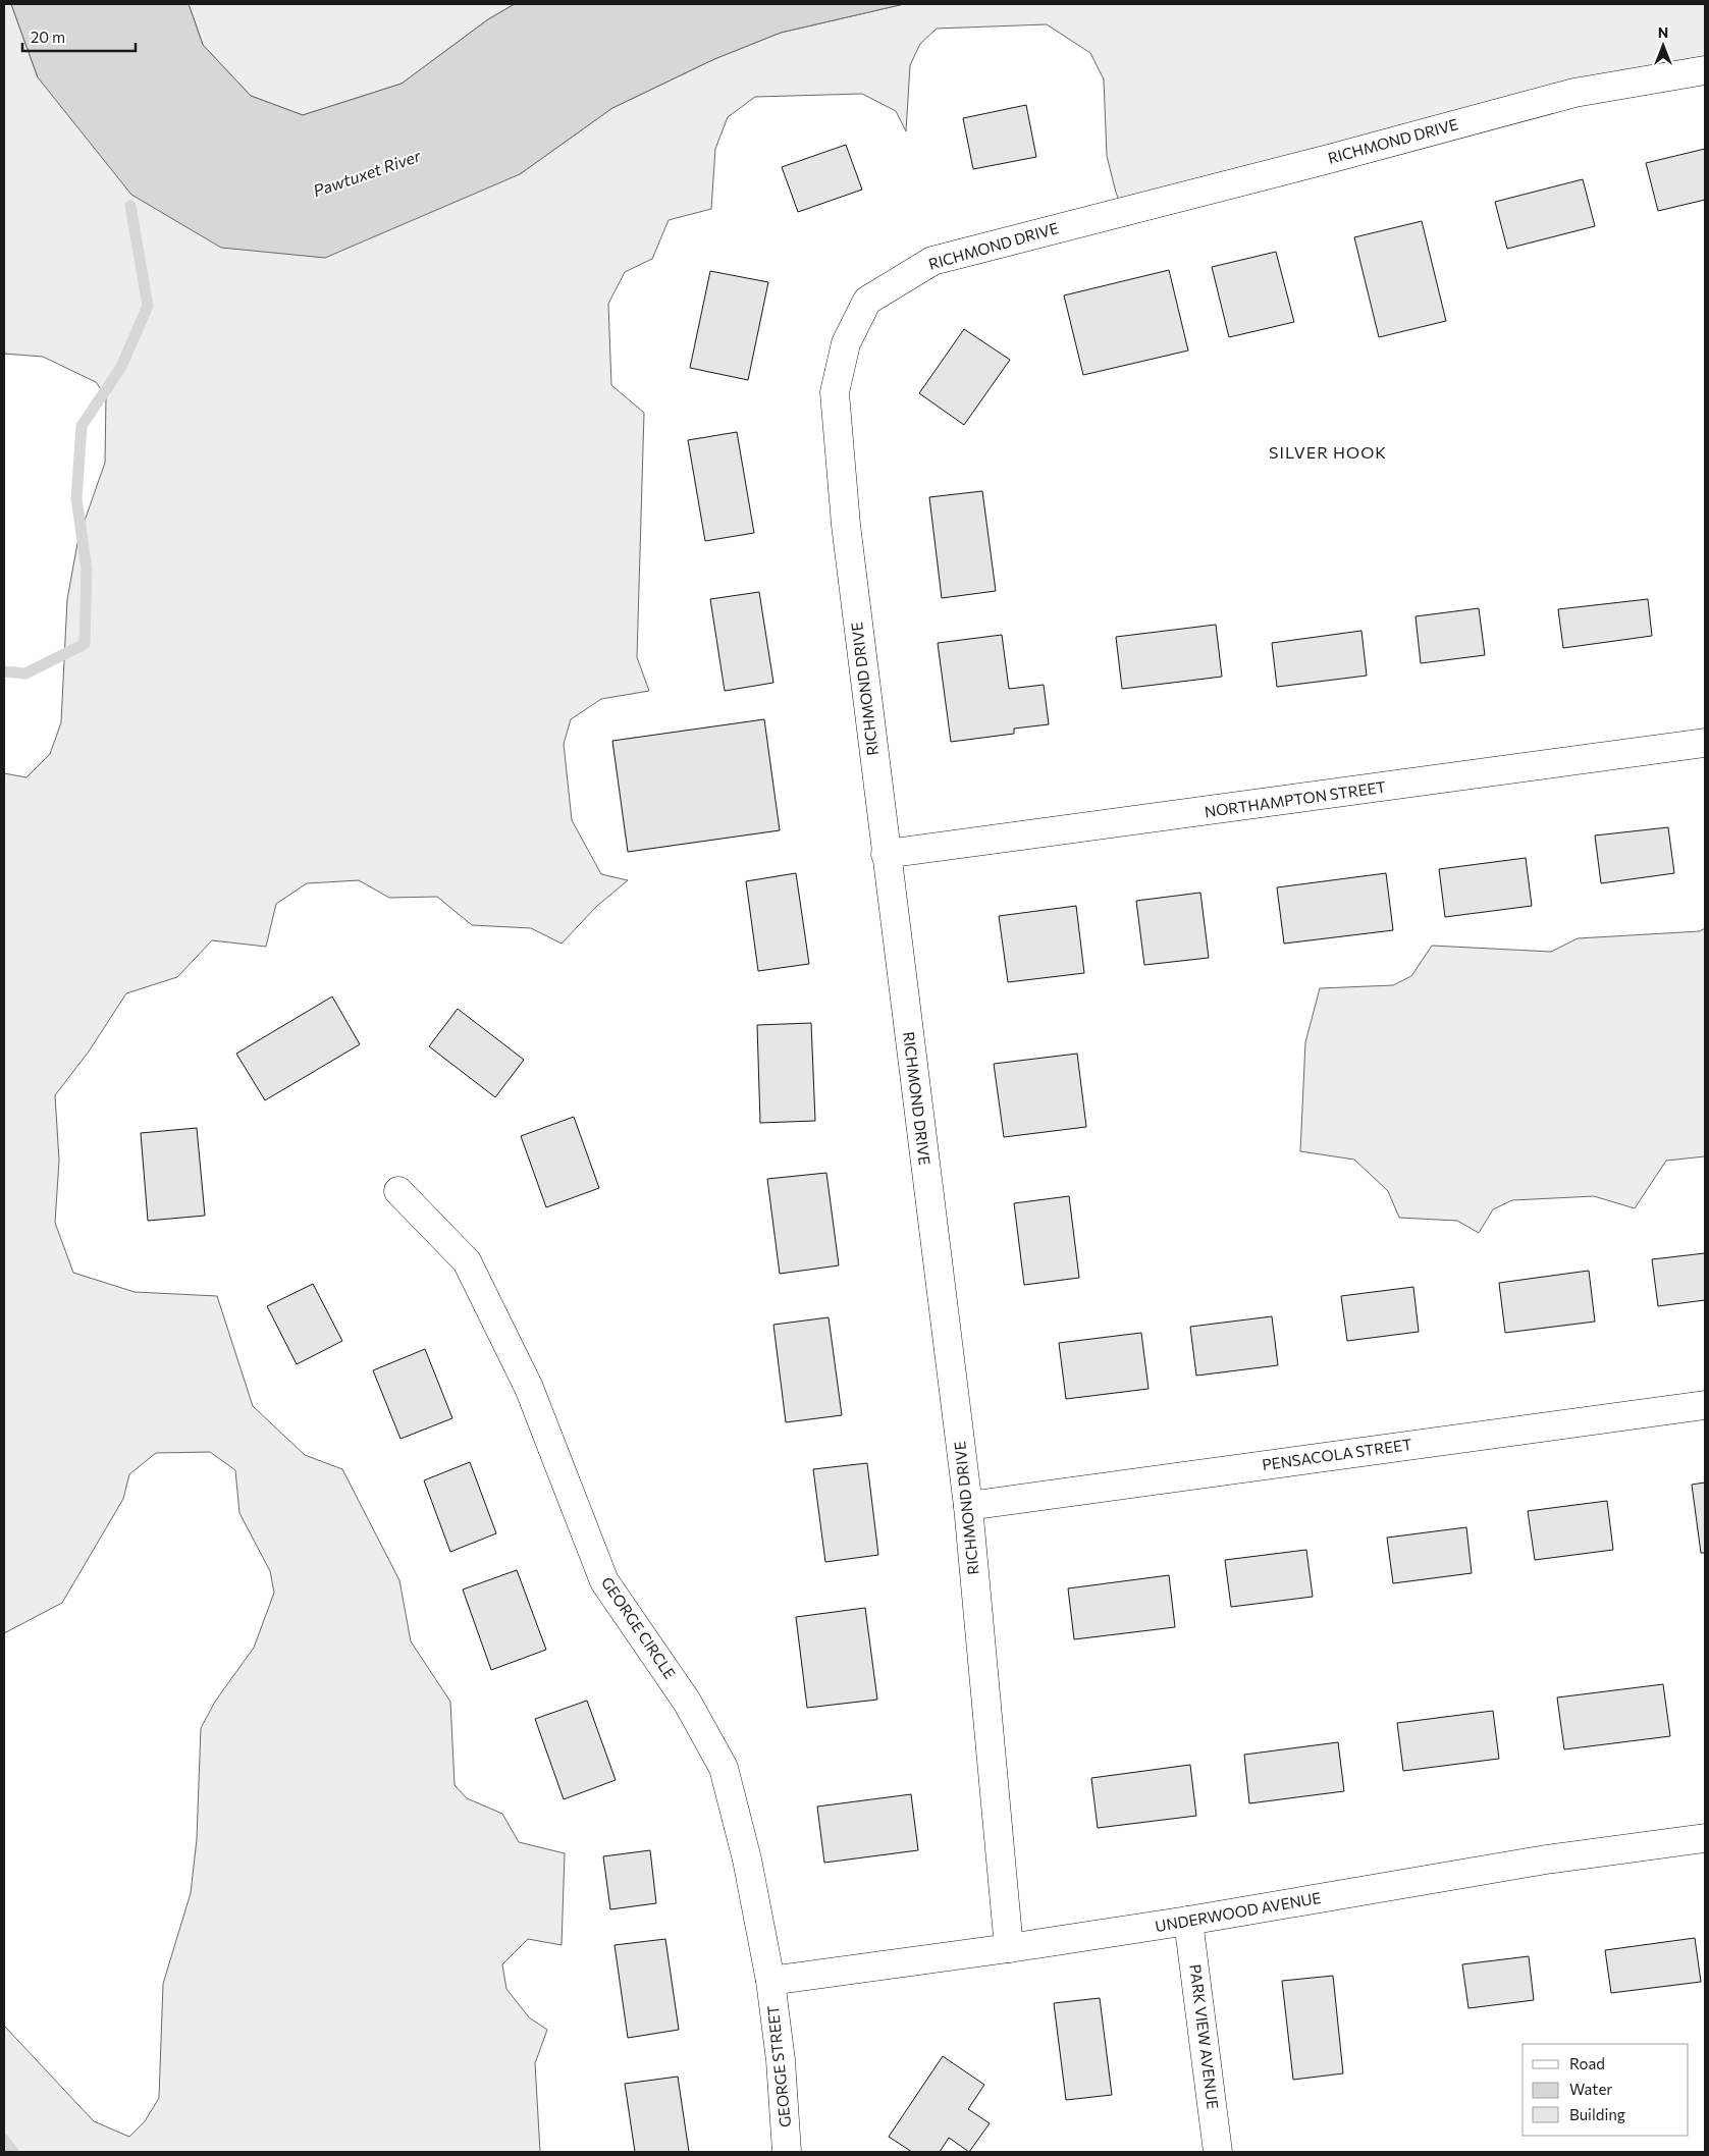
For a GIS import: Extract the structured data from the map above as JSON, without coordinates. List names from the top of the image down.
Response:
{
  "streets": {
    "street": [
      "RICHMOND DRIVE",
      "NORTHAMPTON STREET",
      "PENSACOLA STREET",
      "GEORGE CIRCLE",
      "UNDERWOOD AVENUE",
      "PARK VIEW AVENUE",
      "GEORGE STREET"
    ]
  },
  "crossings": [
    ["RICHMOND DRIVE", "NORTHAMPTON STREET"],
    ["RICHMOND DRIVE", "PENSACOLA STREET"],
    ["RICHMOND DRIVE", "UNDERWOOD AVENUE"],
    ["GEORGE CIRCLE", "UNDERWOOD AVENUE"],
    ["GEORGE CIRCLE", "GEORGE STREET"],
    ["UNDERWOOD AVENUE", "PARK VIEW AVENUE"],
    ["UNDERWOOD AVENUE", "GEORGE STREET"]
  ],
  "districts": ["SILVER HOOK"],
  "water": ["Pawtuxet River"],
  "legend": ["Road", "Water", "Building"],
  "scale_bar": "20 m",
  "north": "top"
}
